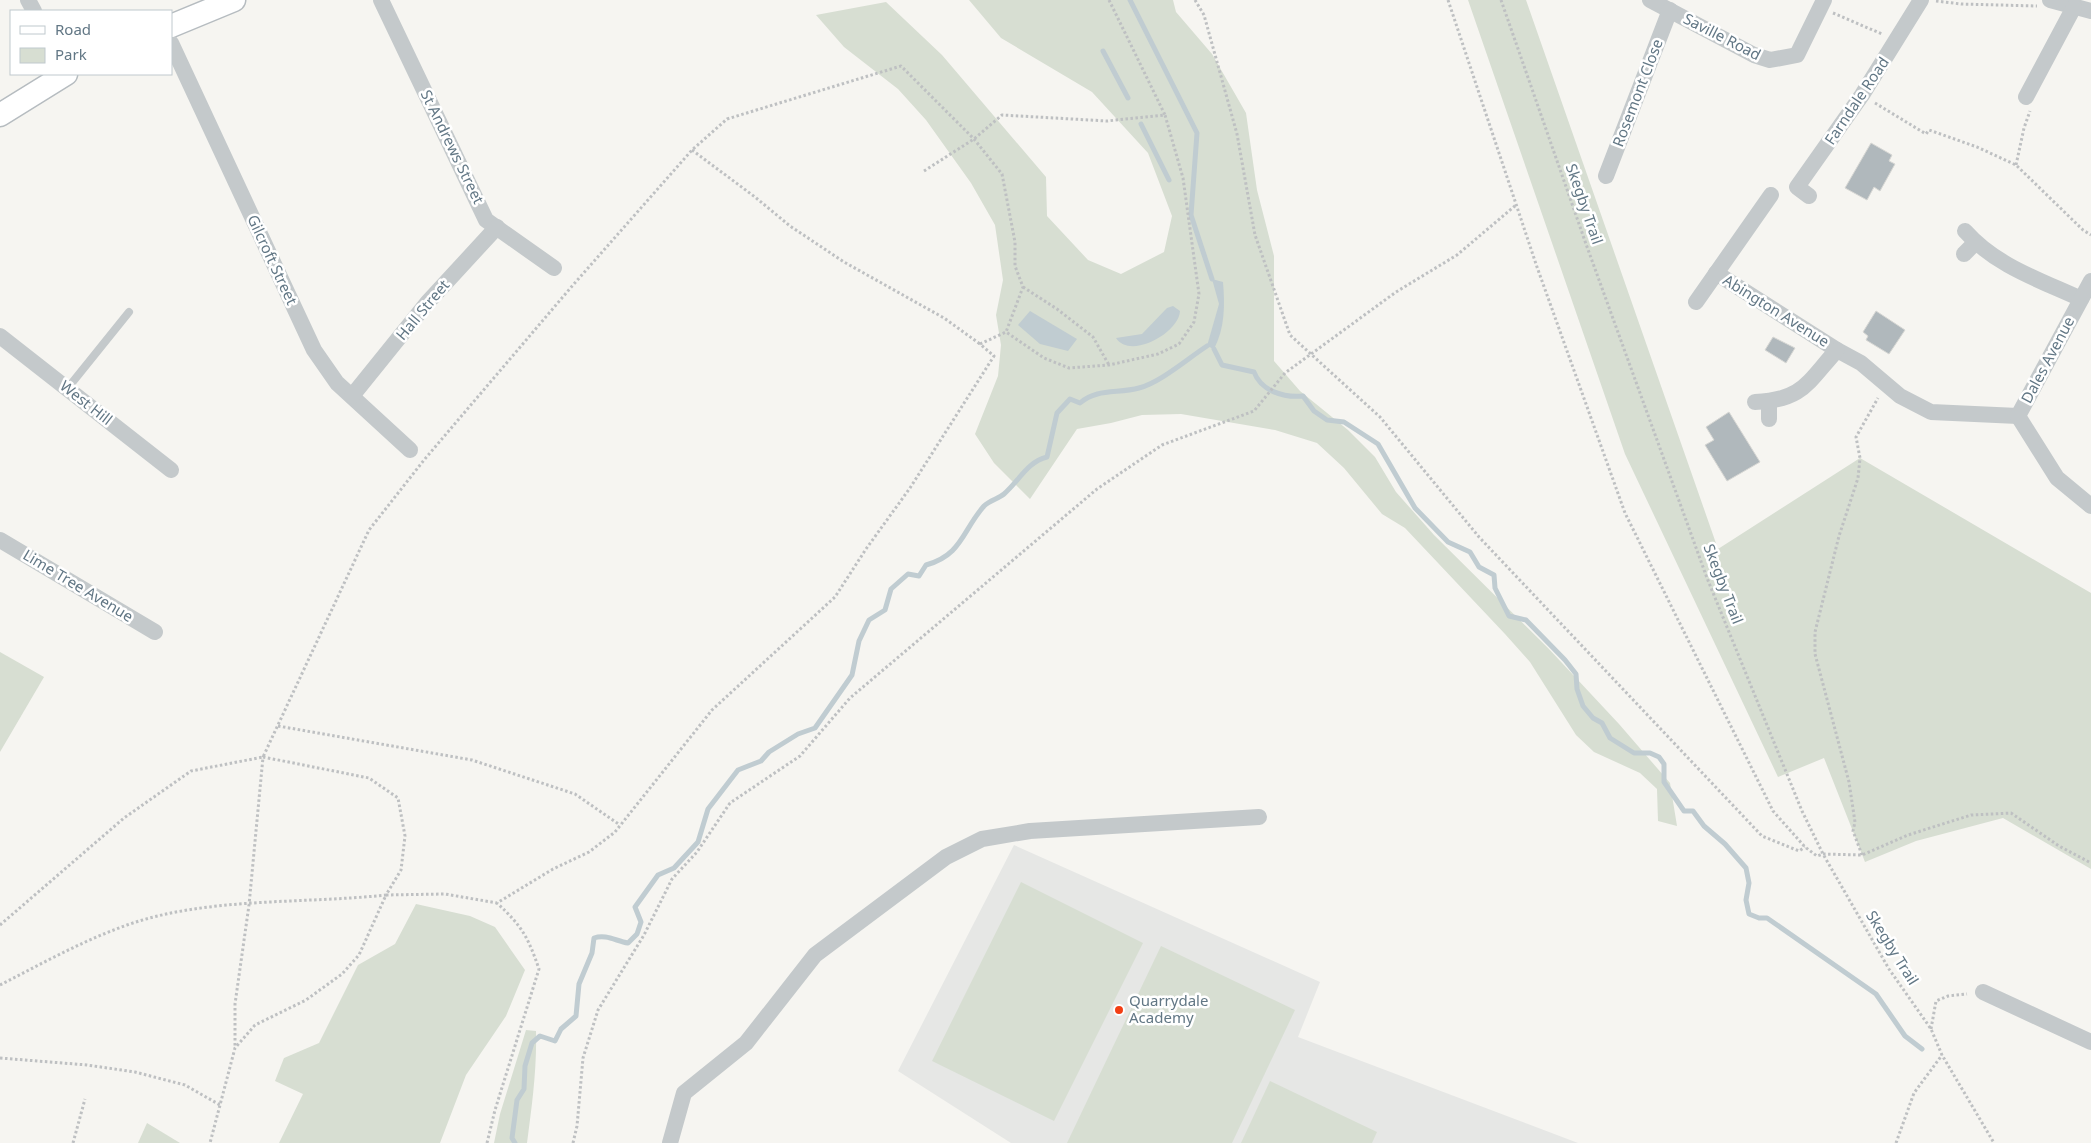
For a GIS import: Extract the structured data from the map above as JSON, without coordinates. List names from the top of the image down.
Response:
{
  "streets": {
    "street": [
      "Saville Road",
      "Rosemont Close",
      "Farndale Road",
      "St Andrews Street",
      "Gilcroft Street",
      "Hall Street",
      "Abington Avenue",
      "Dales Avenue",
      "West Hill",
      "Lime Tree Avenue"
    ],
    "path": ["Skegby Trail"]
  },
  "crossings": [
    ["Saville Road", "Rosemont Close"],
    ["St Andrews Street", "Hall Street"],
    ["Gilcroft Street", "Hall Street"],
    ["Abington Avenue", "Dales Avenue"]
  ],
  "places": ["Quarrydale Academy"],
  "legend": ["Road", "Park"]
}
